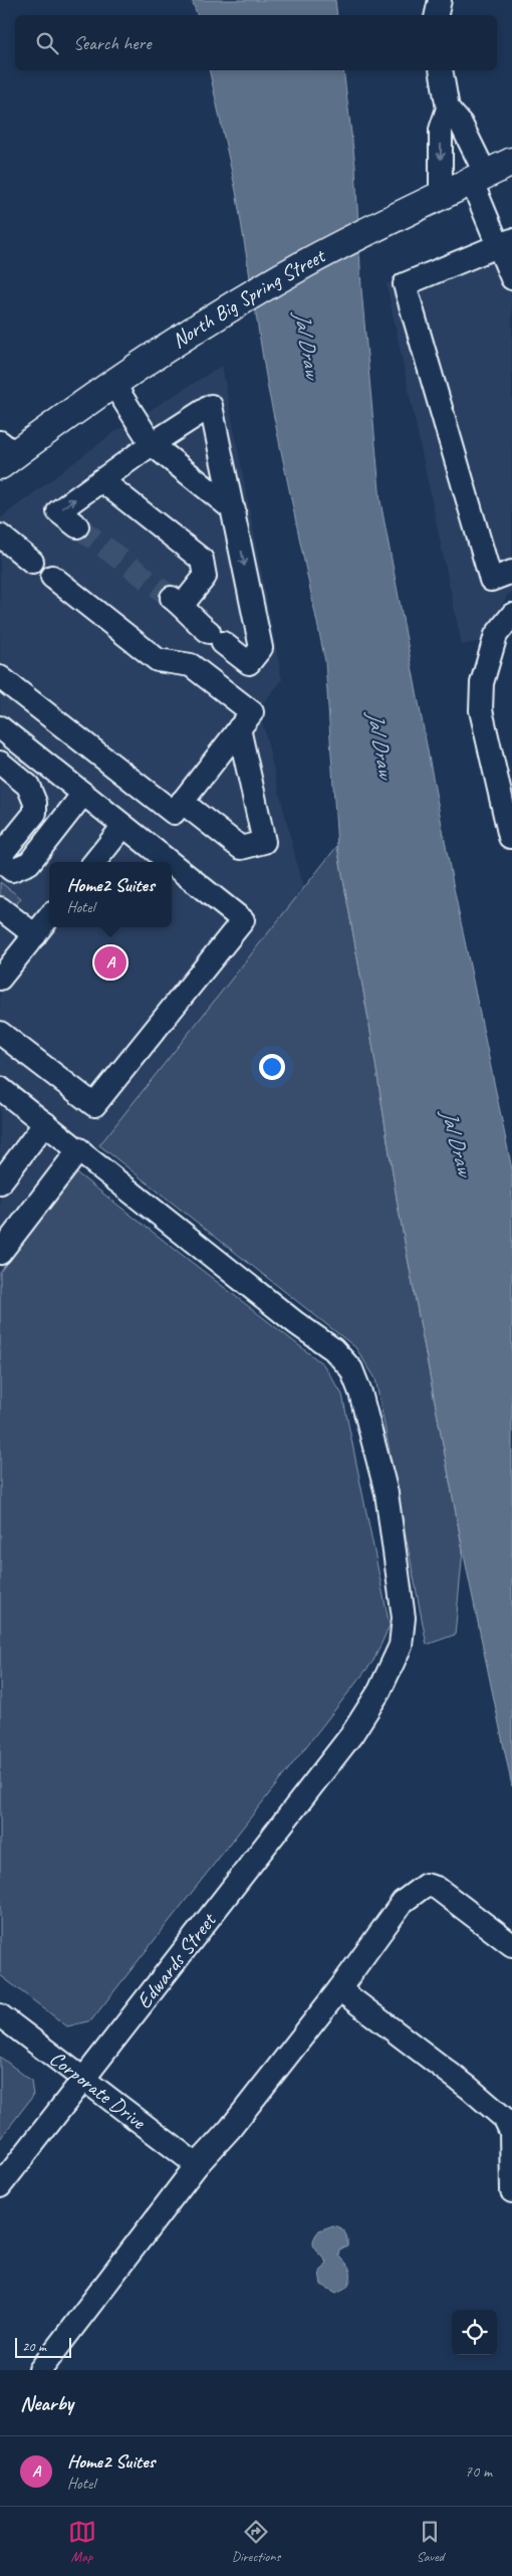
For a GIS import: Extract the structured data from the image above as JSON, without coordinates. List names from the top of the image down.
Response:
{
  "streets": {
    "highway": ["North Big Spring Street"],
    "street": ["Edwards Street", "Corporate Drive"]
  },
  "crossings": [
    ["Edwards Street", "Corporate Drive"]
  ],
  "water": ["Jal Draw"],
  "scale_bar": "20 m",
  "page": {
    "search": "Search here",
    "popup": ["Home2 Suites", "Hotel"],
    "pins": "A",
    "scale": "20 m",
    "heading": "Nearby",
    "list": [
      {
        "mark": "A",
        "name": "Home2 Suites",
        "note": "Hotel",
        "value": "70 m"
      }
    ],
    "nav": ["Map", "Directions", "Saved"]
  }
}
